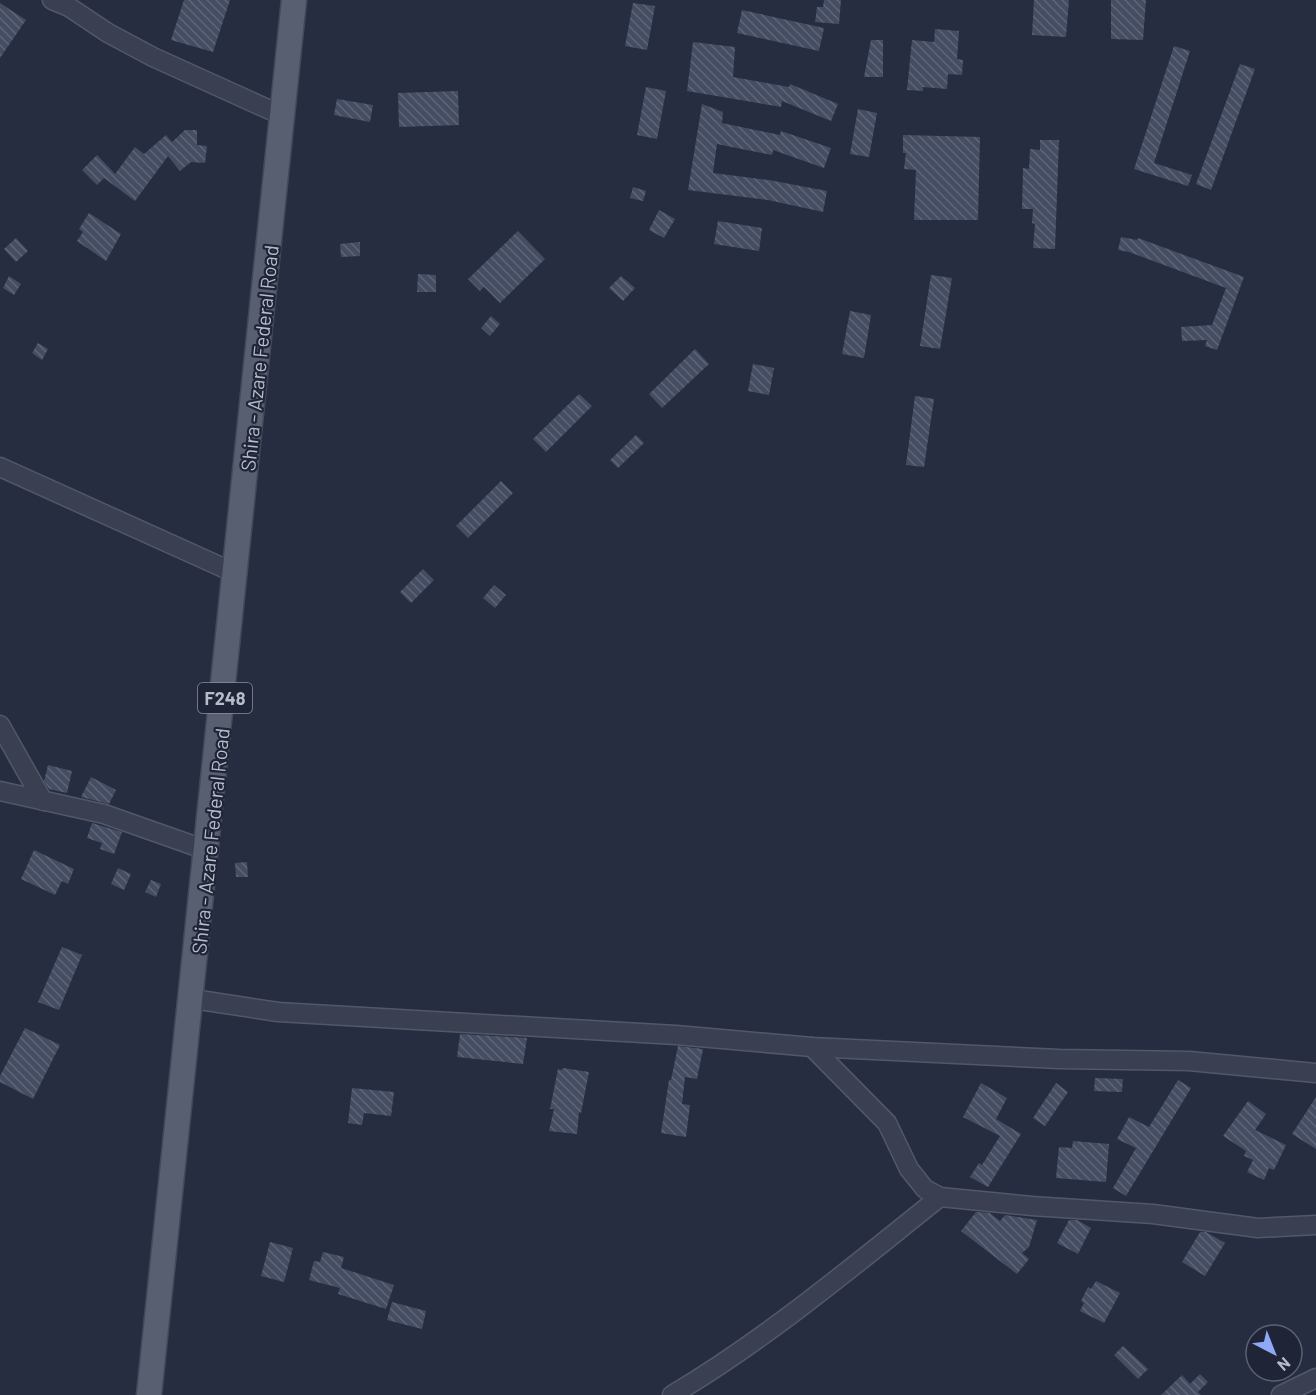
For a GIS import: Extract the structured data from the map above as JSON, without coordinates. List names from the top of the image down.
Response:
{
  "streets": {
    "main road": ["Shira - Azare Federal Road", "F248"]
  },
  "north": "bottom right"
}
